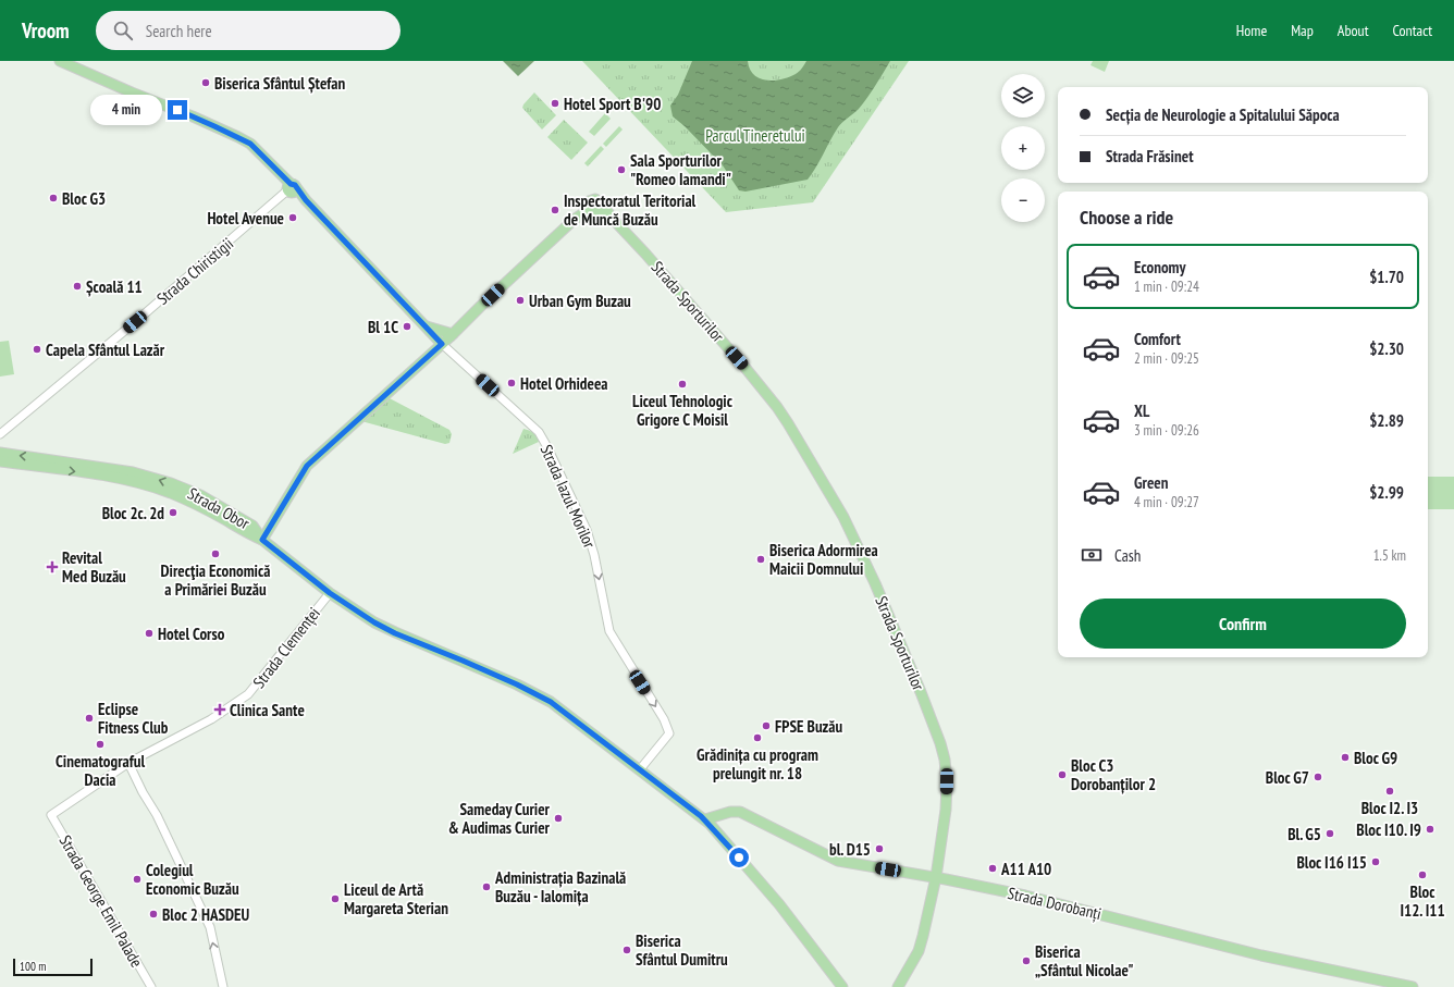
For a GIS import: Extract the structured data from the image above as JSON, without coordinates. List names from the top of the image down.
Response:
{
  "streets": {
    "main road": ["Strada Sporturilor", "Strada Obor", "Strada Dorobanți"],
    "street": [
      "Strada Chiristigii",
      "Strada Iazul Morilor",
      "Strada Clemenței",
      "Strada George Emil Palade"
    ]
  },
  "crossings": [
    ["Strada Sporturilor", "Strada Dorobanți"],
    ["Strada Clemenței", "Strada George Emil Palade"]
  ],
  "one_way": ["Strada Iazul Morilor"],
  "parks": ["Parcul Tineretului"],
  "places": {
    "other": [
      "Biserica Sfântul Ștefan",
      "Hotel Sport B'90",
      "Sala Sporturilor \"Romeo Iamandi\"",
      "Bloc G3",
      "Inspectoratul Teritorial de Muncă Buzău",
      "Hotel Avenue",
      "Școală 11",
      "Urban Gym Buzau",
      "Bl 1C",
      "Capela Sfântul Lazăr",
      "Hotel Orhideea",
      "Liceul Tehnologic Grigore C Moisil",
      "Bloc 2c. 2d",
      "Direcţia Economică a Primăriei Buzău",
      "Biserica Adormirea Maicii Domnului",
      "Hotel Corso",
      "Eclipse Fitness Club",
      "FPSE Buzău",
      "Grădinița cu program prelungit nr. 18",
      "Cinematograful Dacia",
      "Bloc G9",
      "Bloc C3 Dorobanților 2",
      "Bloc G7",
      "Bloc I2. I3",
      "Sameday Curier & Audimas Curier",
      "Bloc I10. I9",
      "Bl. G5",
      "bl. D15",
      "Bloc I16 I15",
      "A11 A10",
      "Bloc I12. I11",
      "Colegiul Economic Buzău",
      "Administrația Bazinală Buzău - Ialomița",
      "Liceul de Artă Margareta Sterian",
      "Bloc 2 HASDEU",
      "Biserica Sfântul Dumitru",
      "Biserica „Sfântul Nicolae\""
    ],
    "health": ["Revital Med Buzău", "Clinica Sante"]
  },
  "scale_bar": "100 m",
  "page": {
    "header": "Vroom",
    "search": "Search here",
    "nav": [
      "Home",
      "Map",
      "About",
      "Contact"
    ],
    "map_buttons": ["+", "−"],
    "banner": ["Secția de Neurologie a Spitalului Săpoca", "Strada Frăsinet"],
    "bubble": "4 min",
    "heading": "Choose a ride",
    "list": [
      {
        "name": "Economy",
        "note": "1 min · 09:24",
        "value": "$1.70"
      },
      {
        "name": "Comfort",
        "note": "2 min · 09:25",
        "value": "$2.30"
      },
      {
        "name": "XL",
        "note": "3 min · 09:26",
        "value": "$2.89"
      },
      {
        "name": "Green",
        "note": "4 min · 09:27",
        "value": "$2.99"
      }
    ],
    "pay": ["Cash", "1.5 km"],
    "buttons": "Confirm",
    "scale": "100 m"
  }
}
